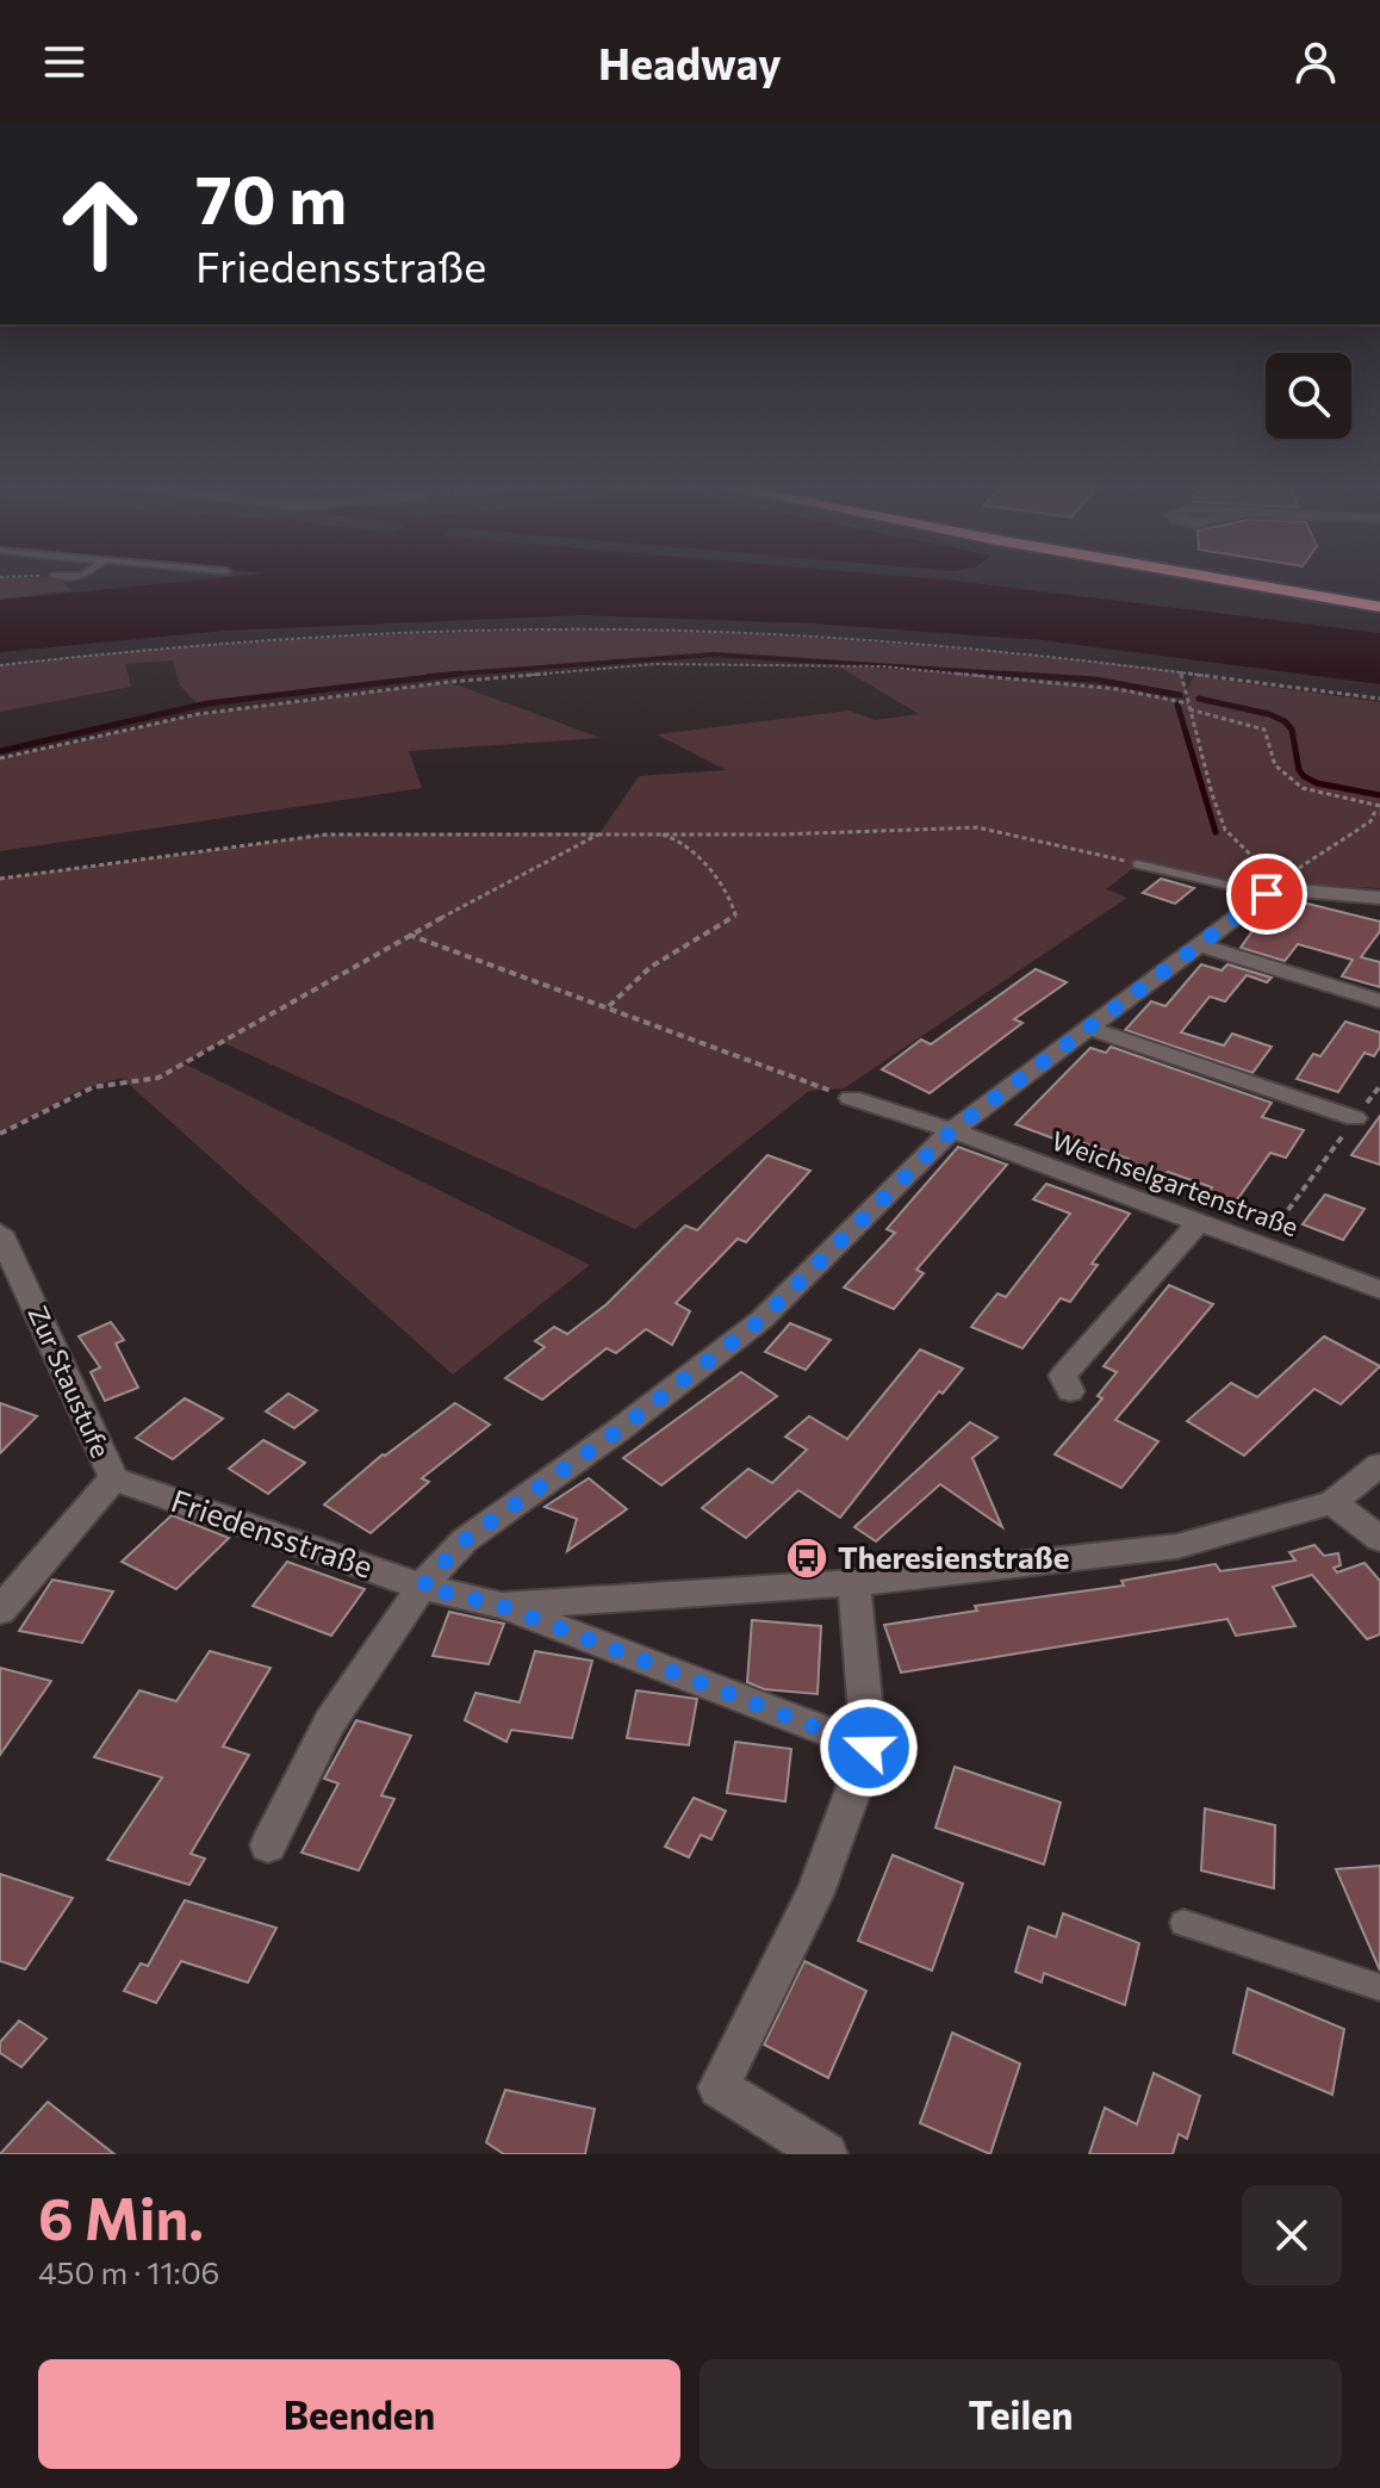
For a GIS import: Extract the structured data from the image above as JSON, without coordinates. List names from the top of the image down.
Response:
{
  "streets": {
    "street": ["Weichselgartenstraße", "Zur Staustufe", "Friedensstraße"]
  },
  "crossings": [
    ["Zur Staustufe", "Friedensstraße"]
  ],
  "places": {
    "bus stop": ["Theresienstraße"]
  },
  "page": {
    "header": "Headway",
    "turn": ["70 m", "Friedensstraße"],
    "heading": ["6 Min.", "450 m · 11:06"],
    "buttons": ["Beenden", "Teilen"]
  }
}
